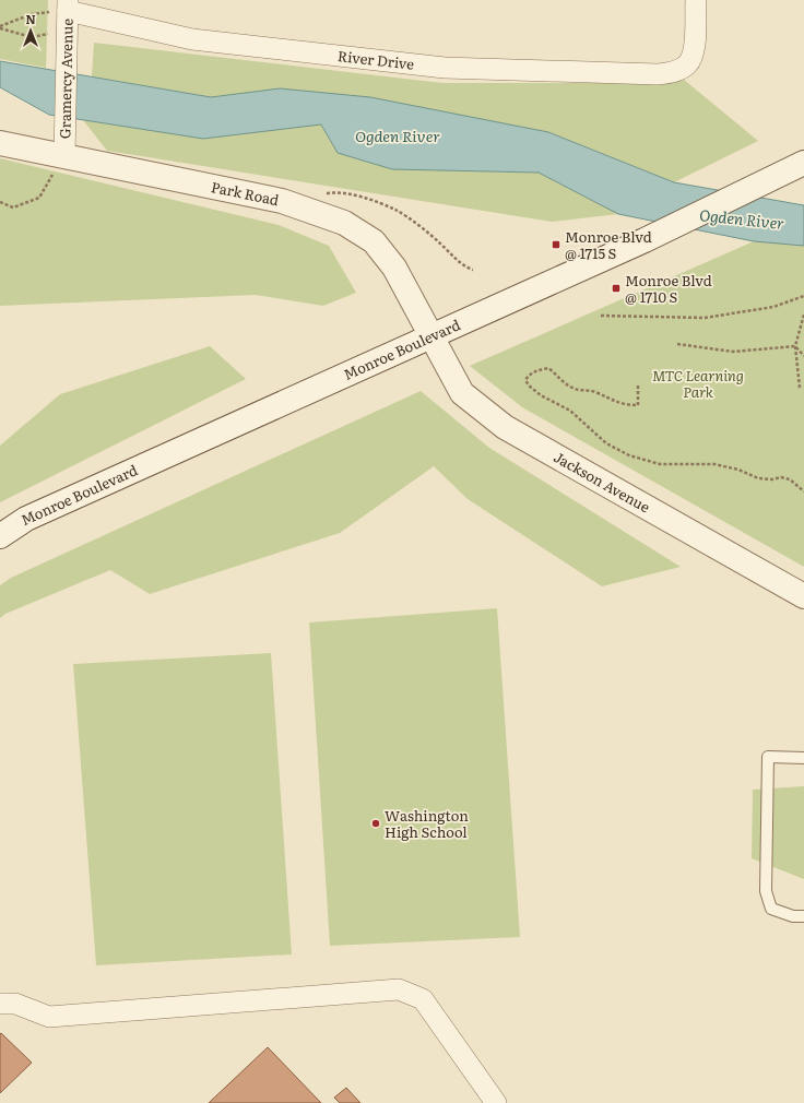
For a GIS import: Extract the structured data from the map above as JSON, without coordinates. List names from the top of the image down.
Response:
{
  "streets": {
    "street": [
      "River Drive",
      "Gramercy Avenue",
      "Park Road",
      "Monroe Boulevard",
      "Jackson Avenue"
    ]
  },
  "crossings": [
    ["River Drive", "Gramercy Avenue"],
    ["Gramercy Avenue", "Park Road"],
    ["Park Road", "Monroe Boulevard"],
    ["Park Road", "Jackson Avenue"],
    ["Monroe Boulevard", "Jackson Avenue"]
  ],
  "water": ["Ogden River"],
  "parks": ["MTC Learning Park"],
  "places": {
    "transit": ["Monroe Blvd @ 1715 S", "Monroe Blvd @ 1710 S"],
    "other": ["Washington High School"]
  },
  "north": "top"
}
